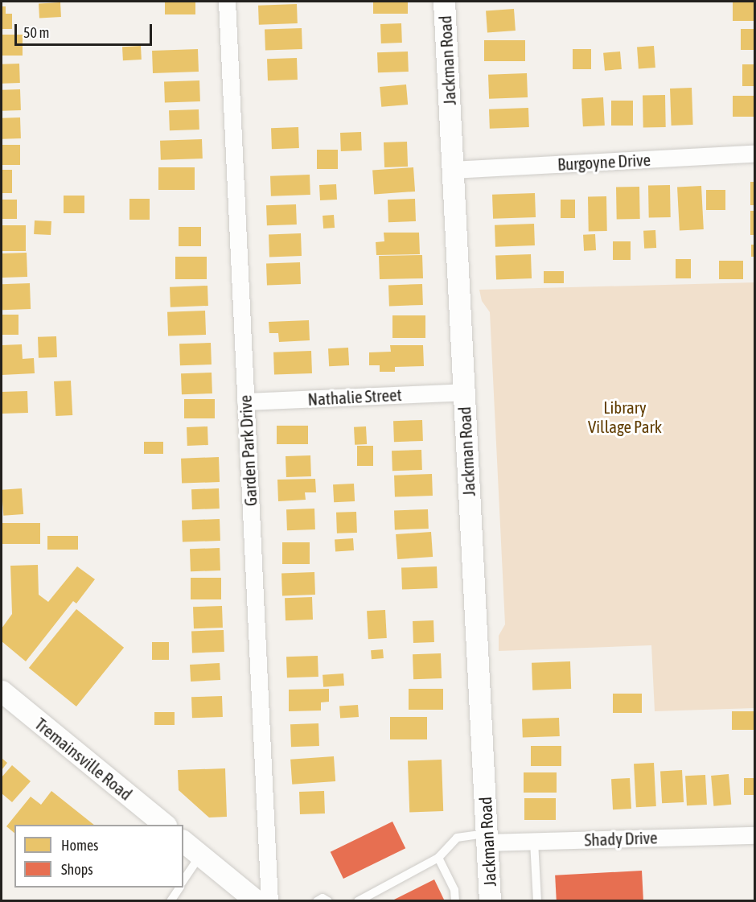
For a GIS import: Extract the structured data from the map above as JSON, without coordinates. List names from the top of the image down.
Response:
{
  "streets": {
    "street": [
      "Jackman Road",
      "Burgoyne Drive",
      "Nathalie Street",
      "Garden Park Drive",
      "Tremainsville Road",
      "Shady Drive"
    ]
  },
  "crossings": [
    ["Jackman Road", "Burgoyne Drive"],
    ["Jackman Road", "Nathalie Street"],
    ["Jackman Road", "Shady Drive"],
    ["Nathalie Street", "Garden Park Drive"]
  ],
  "parks": ["Library Village Park"],
  "legend": ["Homes", "Shops"],
  "scale_bar": "50 m"
}
